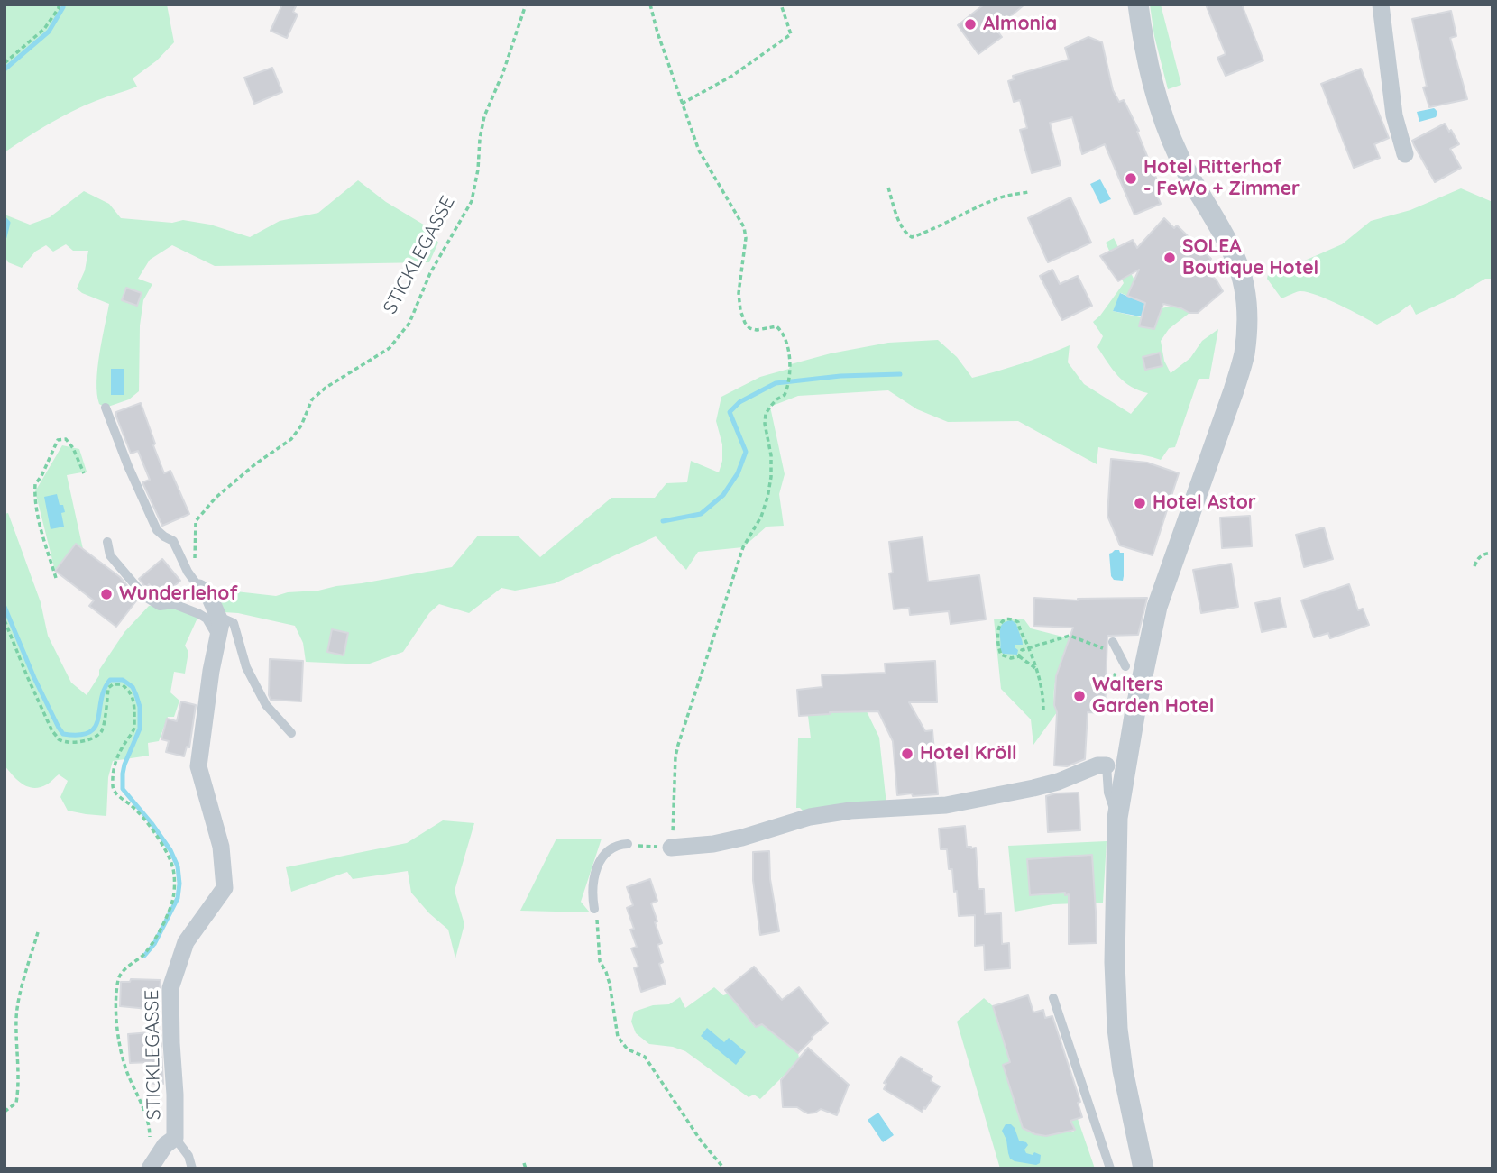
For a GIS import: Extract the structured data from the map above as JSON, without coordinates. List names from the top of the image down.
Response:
{
  "streets": {
    "street": ["STICKLEGASSE"]
  },
  "places": [
    "Almonia",
    "Hotel Ritterhof - FeWo + Zimmer",
    "SOLEA Boutique Hotel",
    "Hotel Astor",
    "Wunderlehof",
    "Walters Garden Hotel",
    "Hotel Kröll"
  ]
}
